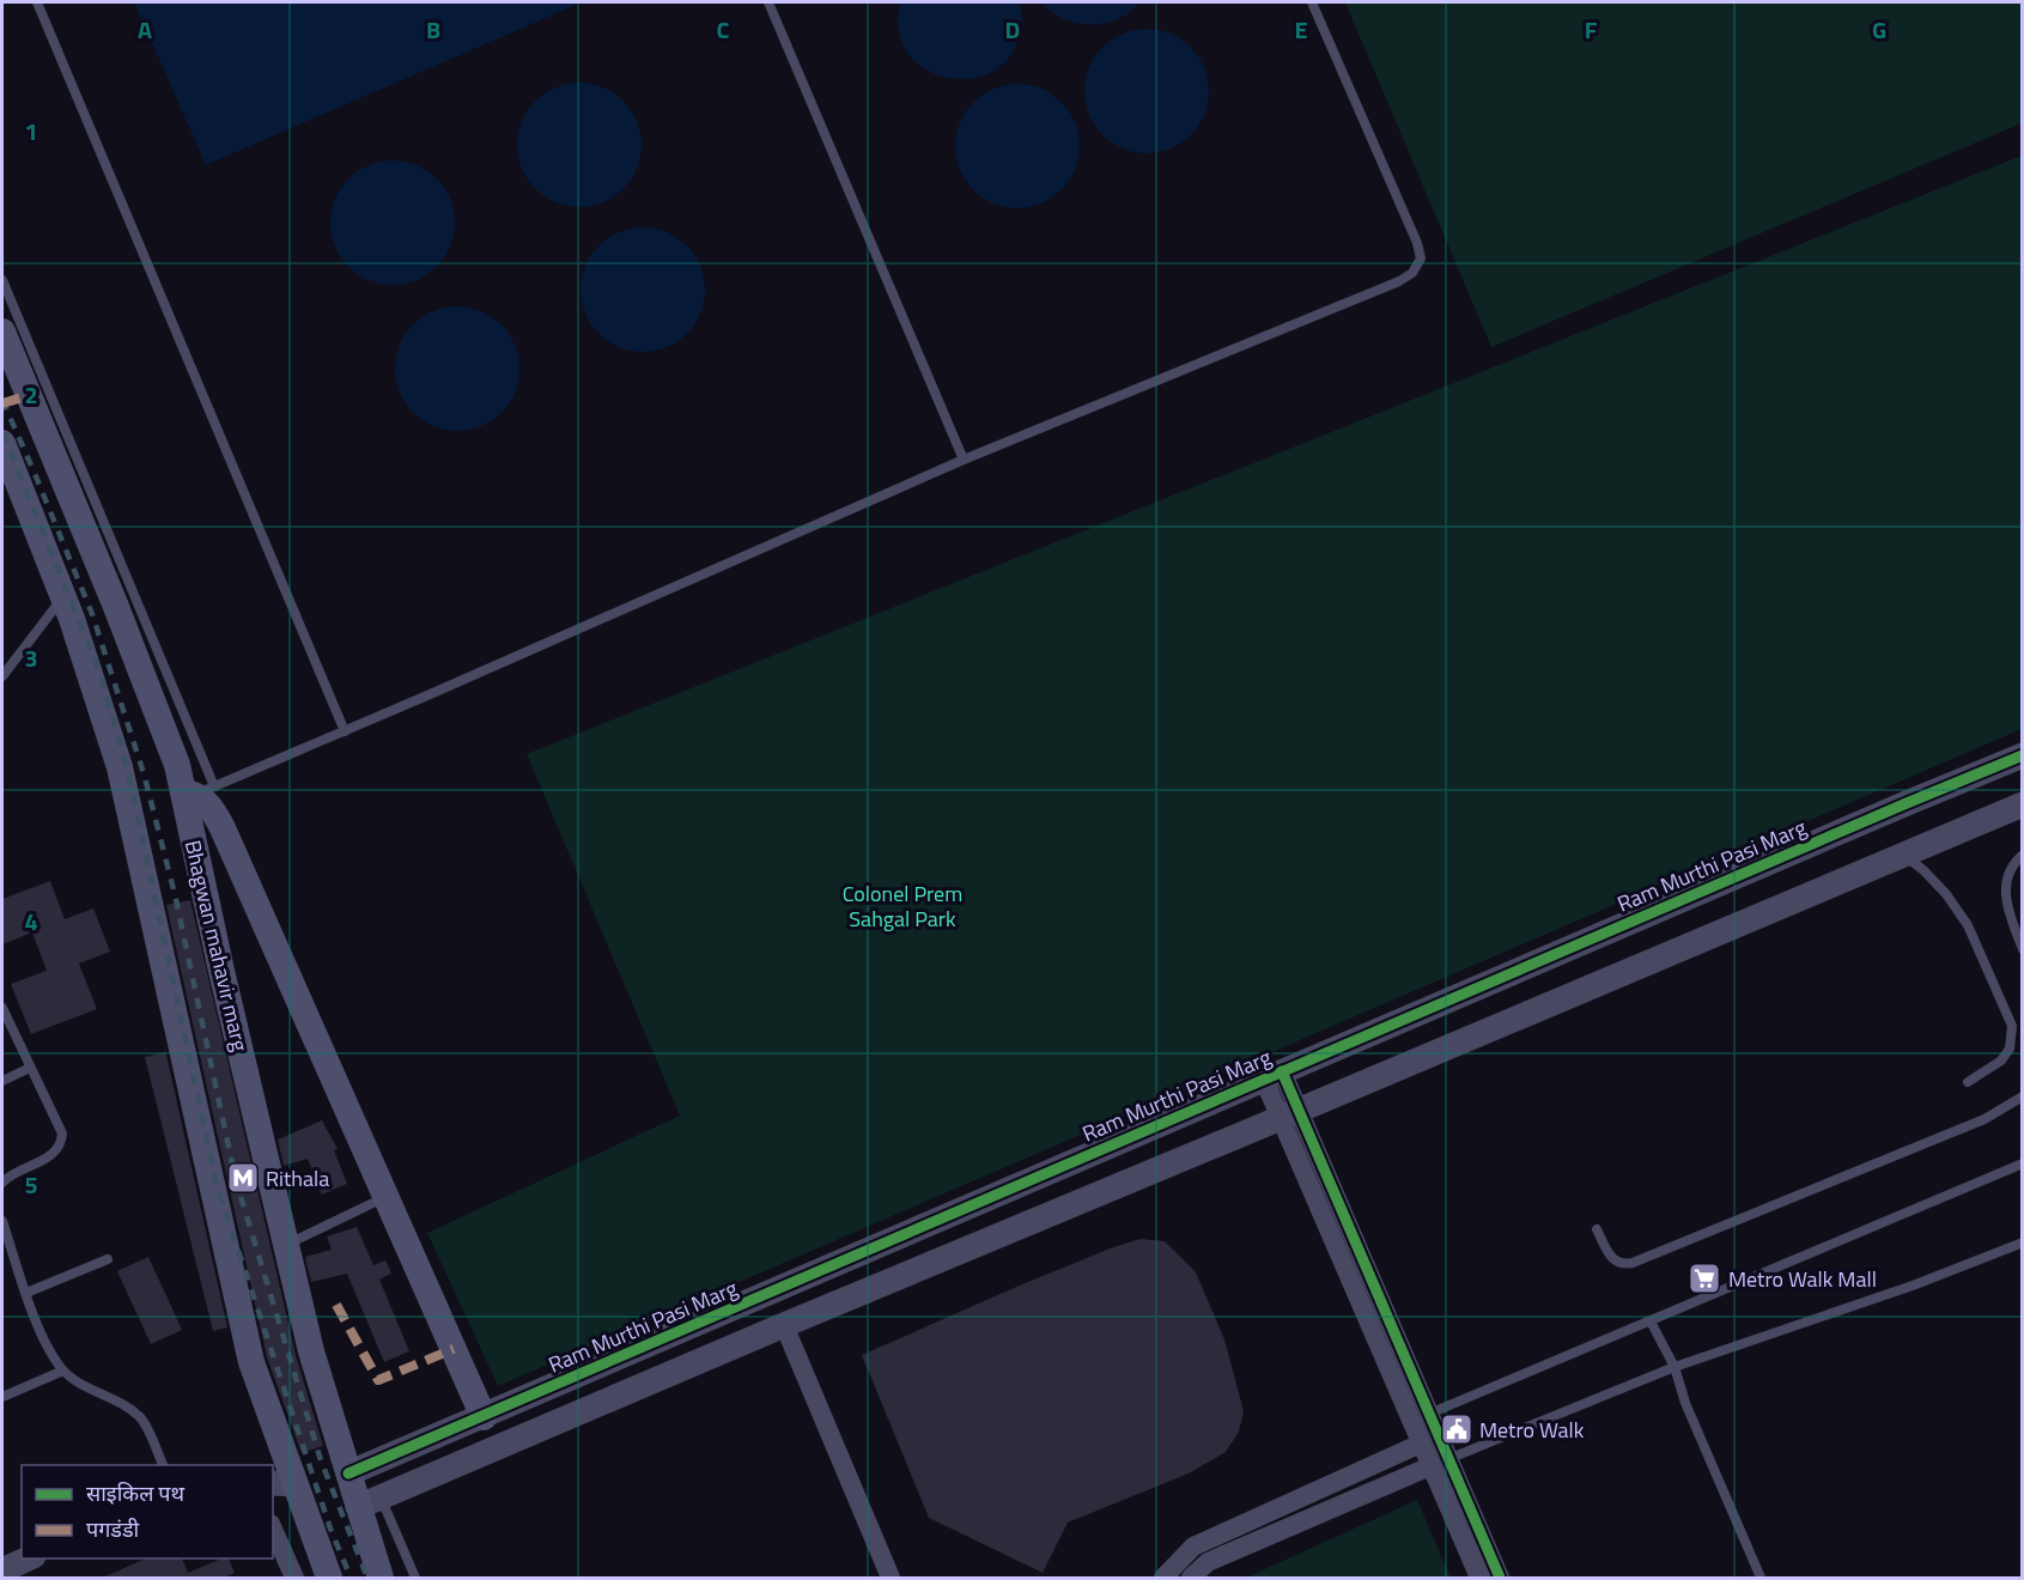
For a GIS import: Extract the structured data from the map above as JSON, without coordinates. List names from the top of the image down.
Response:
{
  "streets": {
    "main road": ["Bhagwan mahavir marg"],
    "street": ["Ram Murthi Pasi Marg"]
  },
  "crossings": [
    ["Ram Murthi Pasi Marg", "Bhagwan mahavir marg"]
  ],
  "parks": ["Colonel Prem Sahgal Park"],
  "places": {
    "metro station": ["Rithala"],
    "supermarket": ["Metro Walk Mall"],
    "public building": ["Metro Walk"]
  },
  "legend": ["साइकिल पथ", "पगडंडी"],
  "grid": {
    "columns": [
      "A",
      "B",
      "C",
      "D",
      "E",
      "F",
      "G"
    ],
    "rows": [
      "1",
      "2",
      "3",
      "4",
      "5"
    ]
  }
}
